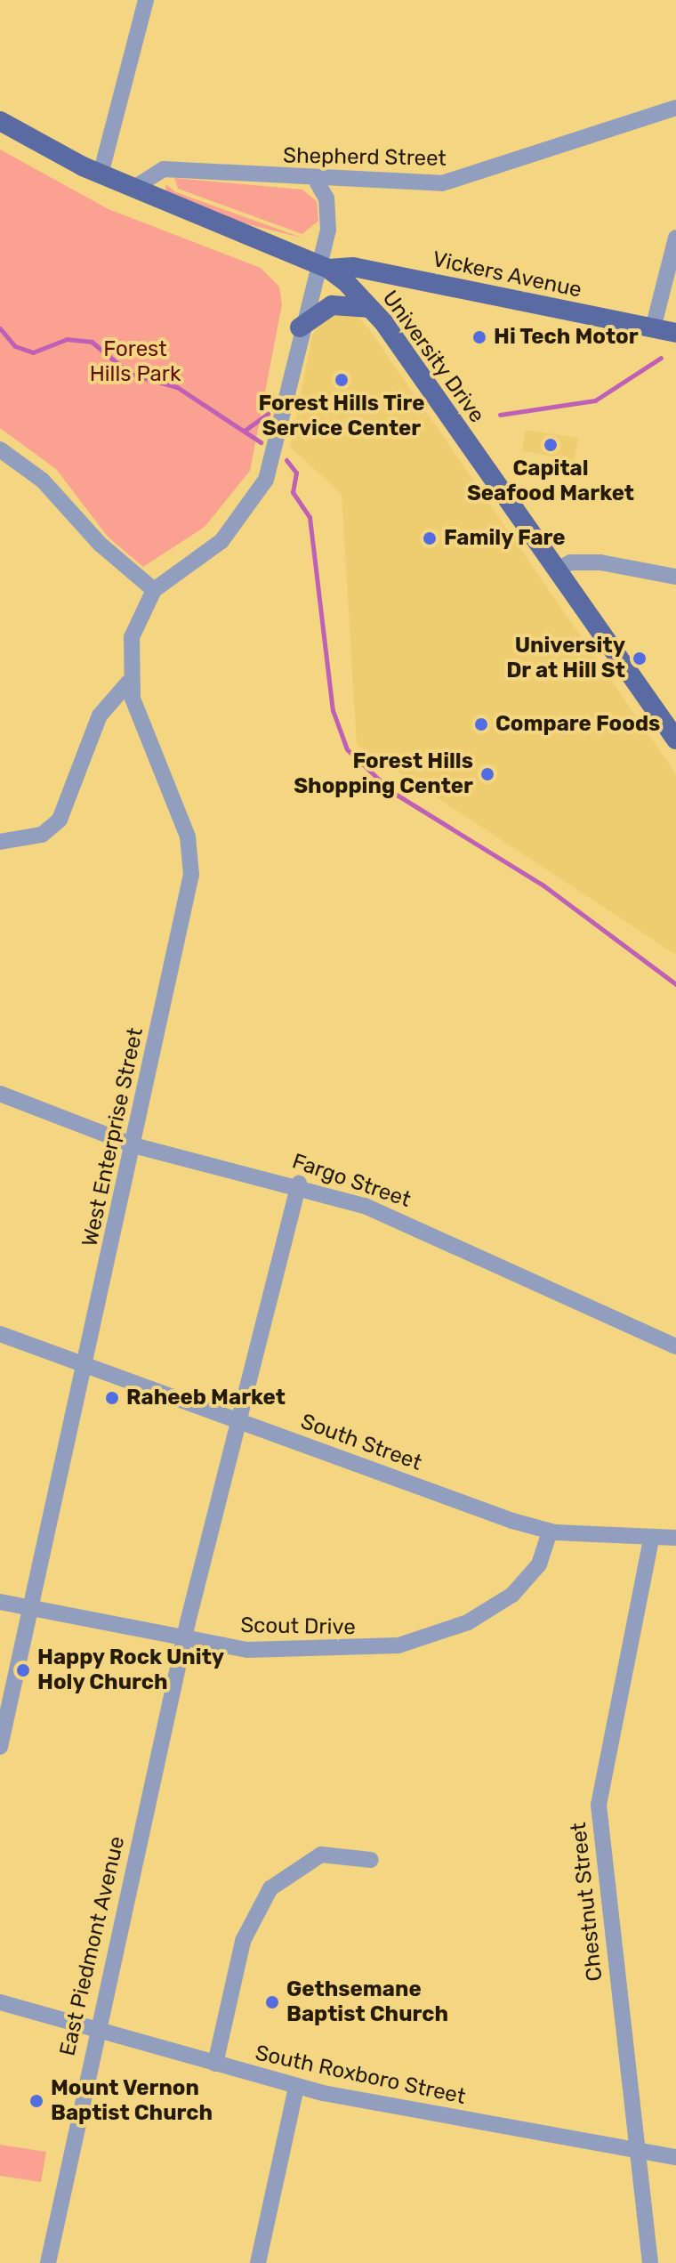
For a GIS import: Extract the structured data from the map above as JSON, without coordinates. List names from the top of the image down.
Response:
{
  "streets": {
    "main road": ["Vickers Avenue", "University Drive"],
    "street": [
      "Shepherd Street",
      "West Enterprise Street",
      "Fargo Street",
      "South Street",
      "Scout Drive",
      "Chestnut Street",
      "East Piedmont Avenue",
      "South Roxboro Street"
    ]
  },
  "crossings": [
    ["Shepherd Street", "University Drive"],
    ["Vickers Avenue", "University Drive"],
    ["West Enterprise Street", "Fargo Street"],
    ["West Enterprise Street", "South Street"],
    ["West Enterprise Street", "Scout Drive"],
    ["Fargo Street", "East Piedmont Avenue"],
    ["South Street", "Scout Drive"],
    ["South Street", "Chestnut Street"],
    ["South Street", "East Piedmont Avenue"],
    ["Scout Drive", "East Piedmont Avenue"],
    ["Chestnut Street", "South Roxboro Street"],
    ["East Piedmont Avenue", "South Roxboro Street"]
  ],
  "parks": ["Forest Hills Park"],
  "places": [
    "Hi Tech Motor",
    "Forest Hills Tire Service Center",
    "Capital Seafood Market",
    "Family Fare",
    "University Dr at Hill St",
    "Compare Foods",
    "Forest Hills Shopping Center",
    "Raheeb Market",
    "Happy Rock Unity Holy Church",
    "Gethsemane Baptist Church",
    "Mount Vernon Baptist Church"
  ]
}
